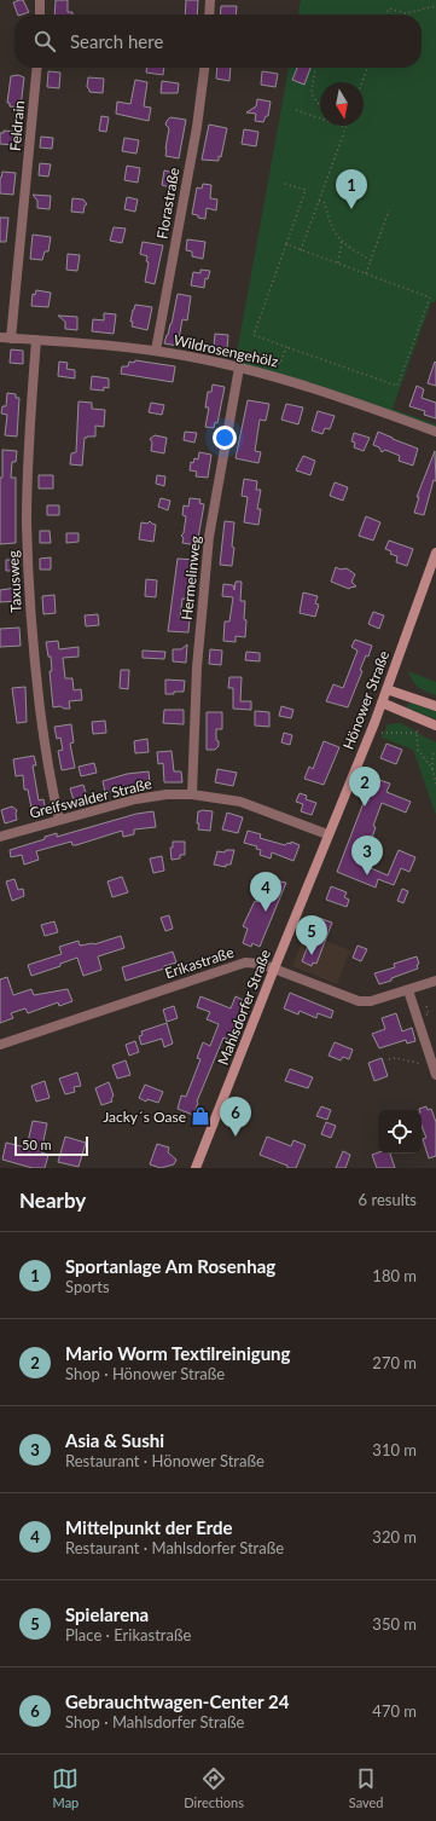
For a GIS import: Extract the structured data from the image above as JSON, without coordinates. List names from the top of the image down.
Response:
{
  "streets": {
    "main road": ["Hönower Straße", "Mahlsdorfer Straße"],
    "street": [
      "Feldrain",
      "Florastraße",
      "Wildrosengehölz",
      "Hermelinweg",
      "Taxusweg",
      "Greifswalder Straße",
      "Erikastraße"
    ]
  },
  "crossings": [
    ["Feldrain", "Wildrosengehölz"],
    ["Florastraße", "Wildrosengehölz"],
    ["Wildrosengehölz", "Hermelinweg"],
    ["Wildrosengehölz", "Taxusweg"],
    ["Hermelinweg", "Greifswalder Straße"],
    ["Taxusweg", "Greifswalder Straße"],
    ["Hönower Straße", "Greifswalder Straße"],
    ["Hönower Straße", "Mahlsdorfer Straße"],
    ["Erikastraße", "Mahlsdorfer Straße"]
  ],
  "places": {
    "shop": ["Jacky´s Oase"]
  },
  "scale_bar": "50 m",
  "north": "bottom",
  "page": {
    "search": "Search here",
    "pins": [
      "1",
      "2",
      "3",
      "4",
      "5",
      "6"
    ],
    "scale": "50 m",
    "heading": ["Nearby", "6 results"],
    "list": [
      {
        "mark": "1",
        "name": "Sportanlage Am Rosenhag",
        "note": "Sports",
        "value": "180 m"
      },
      {
        "mark": "2",
        "name": "Mario Worm Textilreinigung",
        "note": "Shop · Hönower Straße",
        "value": "270 m"
      },
      {
        "mark": "3",
        "name": "Asia & Sushi",
        "note": "Restaurant · Hönower Straße",
        "value": "310 m"
      },
      {
        "mark": "4",
        "name": "Mittelpunkt der Erde",
        "note": "Restaurant · Mahlsdorfer Straße",
        "value": "320 m"
      },
      {
        "mark": "5",
        "name": "Spielarena",
        "note": "Place · Erikastraße",
        "value": "350 m"
      },
      {
        "mark": "6",
        "name": "Gebrauchtwagen-Center 24",
        "note": "Shop · Mahlsdorfer Straße",
        "value": "470 m"
      }
    ],
    "nav": ["Map", "Directions", "Saved"]
  }
}
